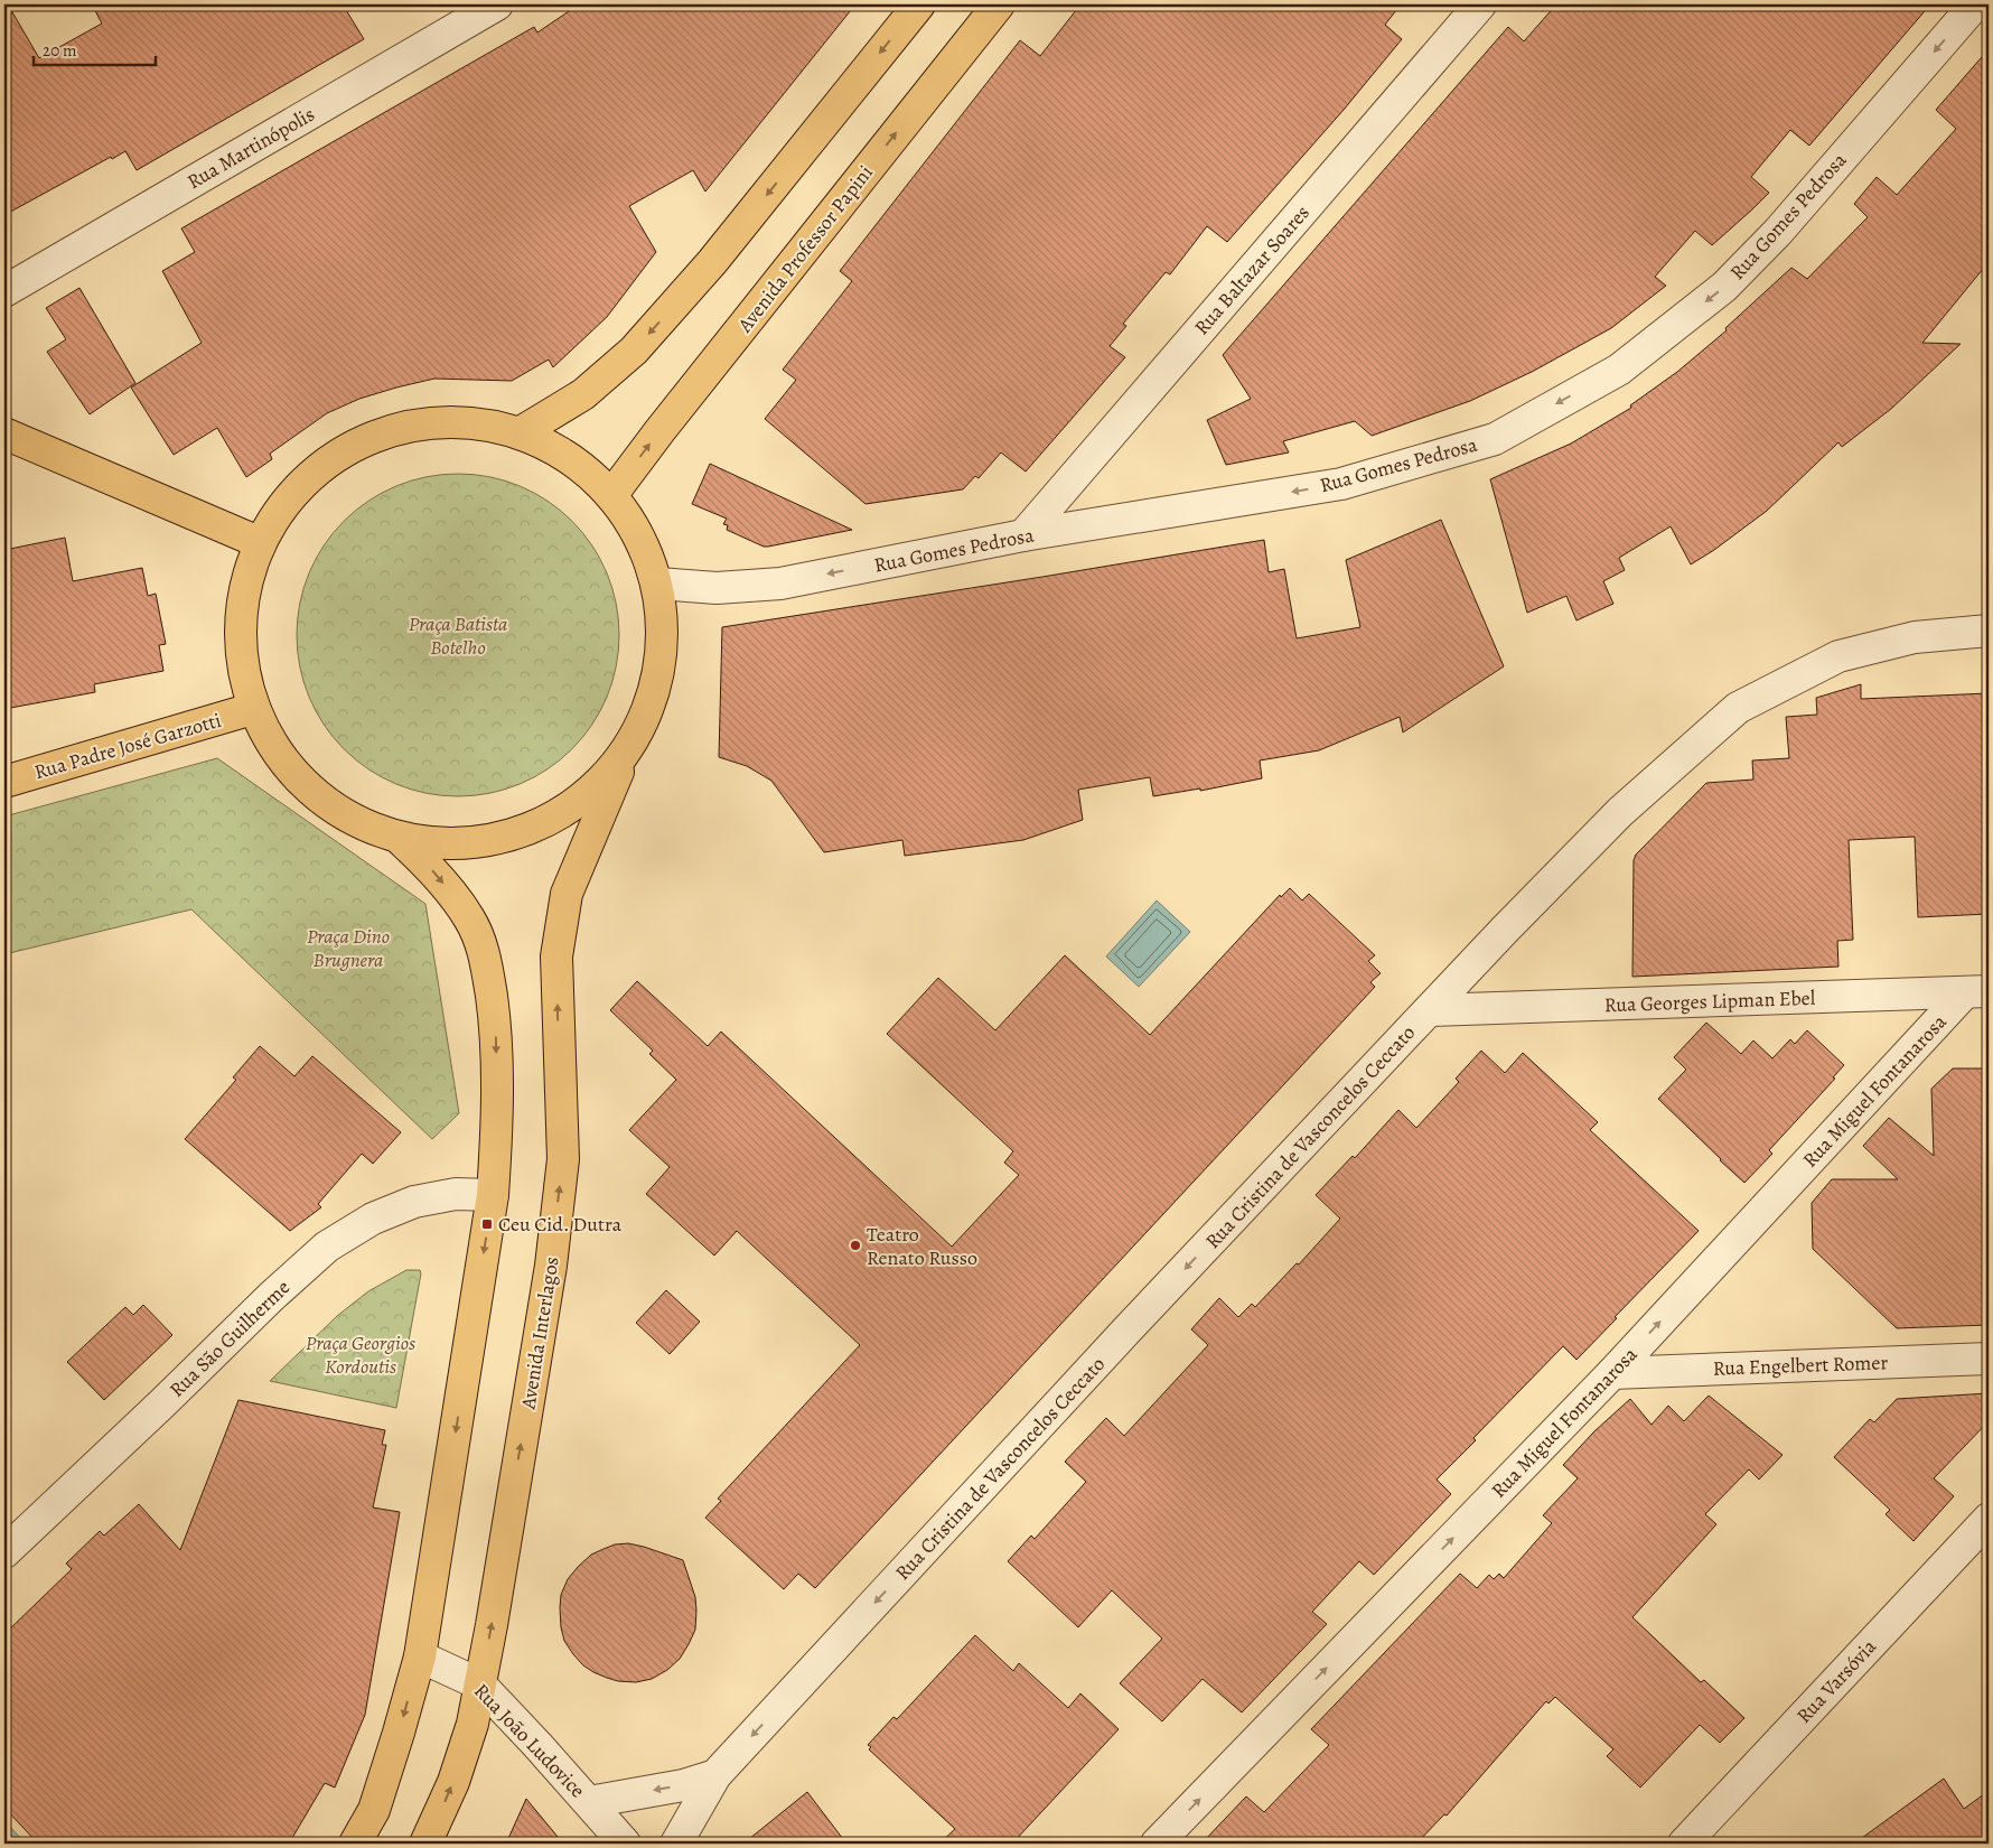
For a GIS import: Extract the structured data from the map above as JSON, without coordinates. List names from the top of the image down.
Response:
{
  "streets": {
    "main road": ["Avenida Professor Papini", "Rua Padre José Garzotti", "Avenida Interlagos"],
    "street": [
      "Rua Martinópolis",
      "Rua Gomes Pedrosa",
      "Rua Baltazar Soares",
      "Rua Georges Lipman Ebel",
      "Rua Miguel Fontanarosa",
      "Rua Cristina de Vasconcelos Ceccato",
      "Rua São Guilherme",
      "Rua Engelbert Romer",
      "Rua Varsóvia",
      "Rua João Ludovice"
    ]
  },
  "crossings": [
    ["Rua Gomes Pedrosa", "Rua Baltazar Soares"],
    ["Rua Georges Lipman Ebel", "Rua Miguel Fontanarosa"],
    ["Rua Georges Lipman Ebel", "Rua Cristina de Vasconcelos Ceccato"],
    ["Rua Miguel Fontanarosa", "Rua Engelbert Romer"],
    ["Avenida Interlagos", "Rua João Ludovice"]
  ],
  "one_way": ["Rua Gomes Pedrosa", "Rua Miguel Fontanarosa", "Rua Cristina de Vasconcelos Ceccato"],
  "parks": ["Praça Batista Botelho", "Praça Dino Brugnera", "Praça Georgios Kordoutis"],
  "places": {
    "transit": ["Ceu Cid. Dutra"],
    "other": ["Teatro Renato Russo"]
  },
  "scale_bar": "20 m"
}
